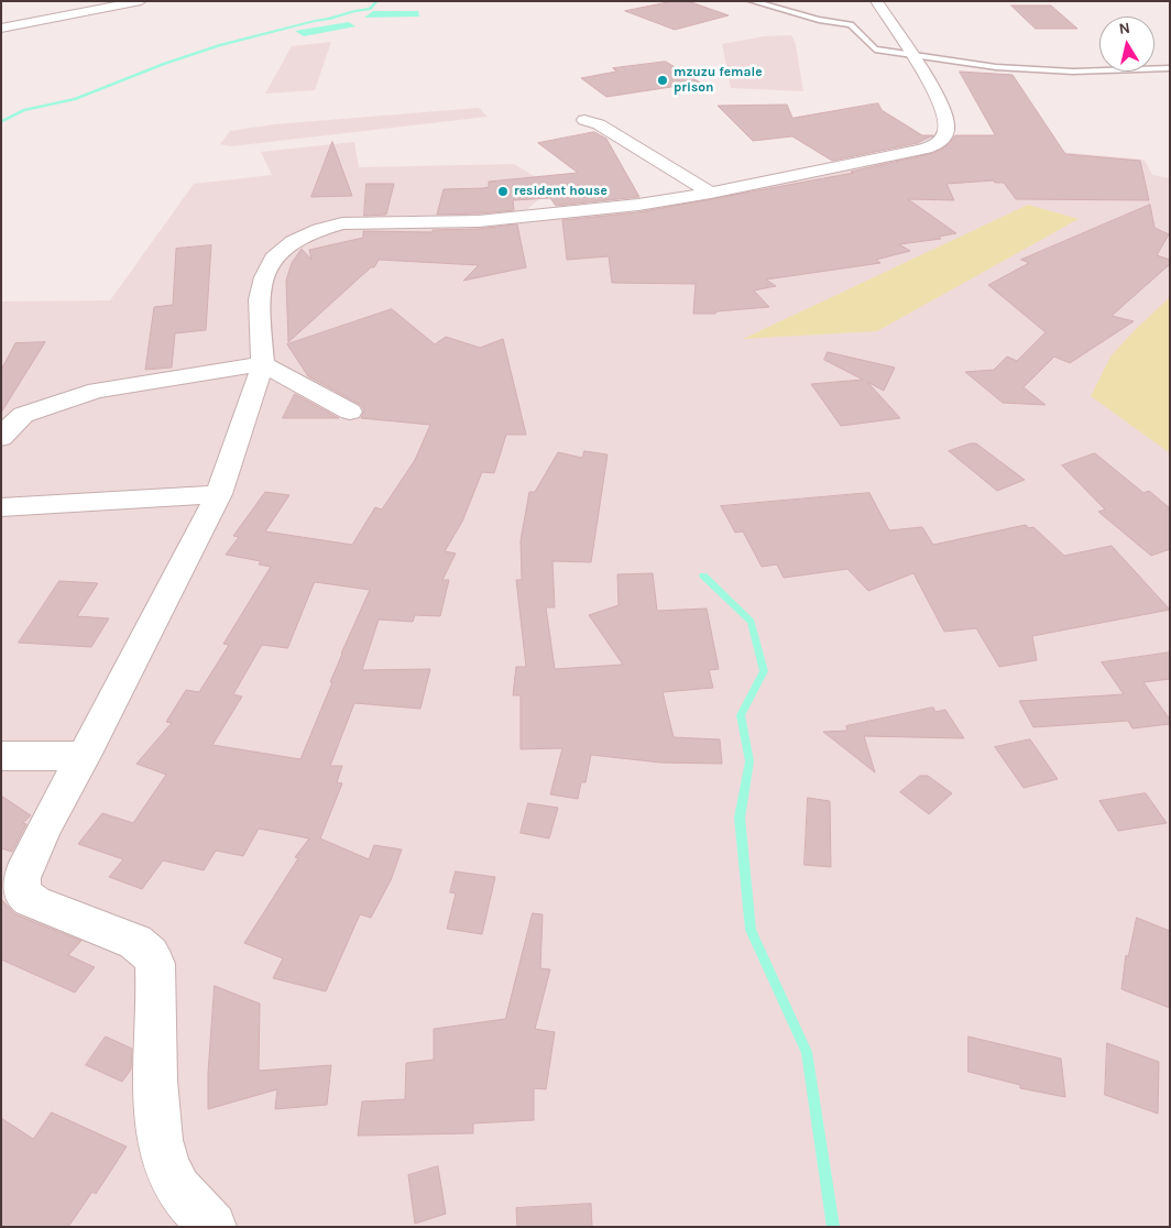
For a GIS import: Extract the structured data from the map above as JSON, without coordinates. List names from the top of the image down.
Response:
{
  "places": ["mzuzu female prison", "resident house"],
  "north": "top"
}
